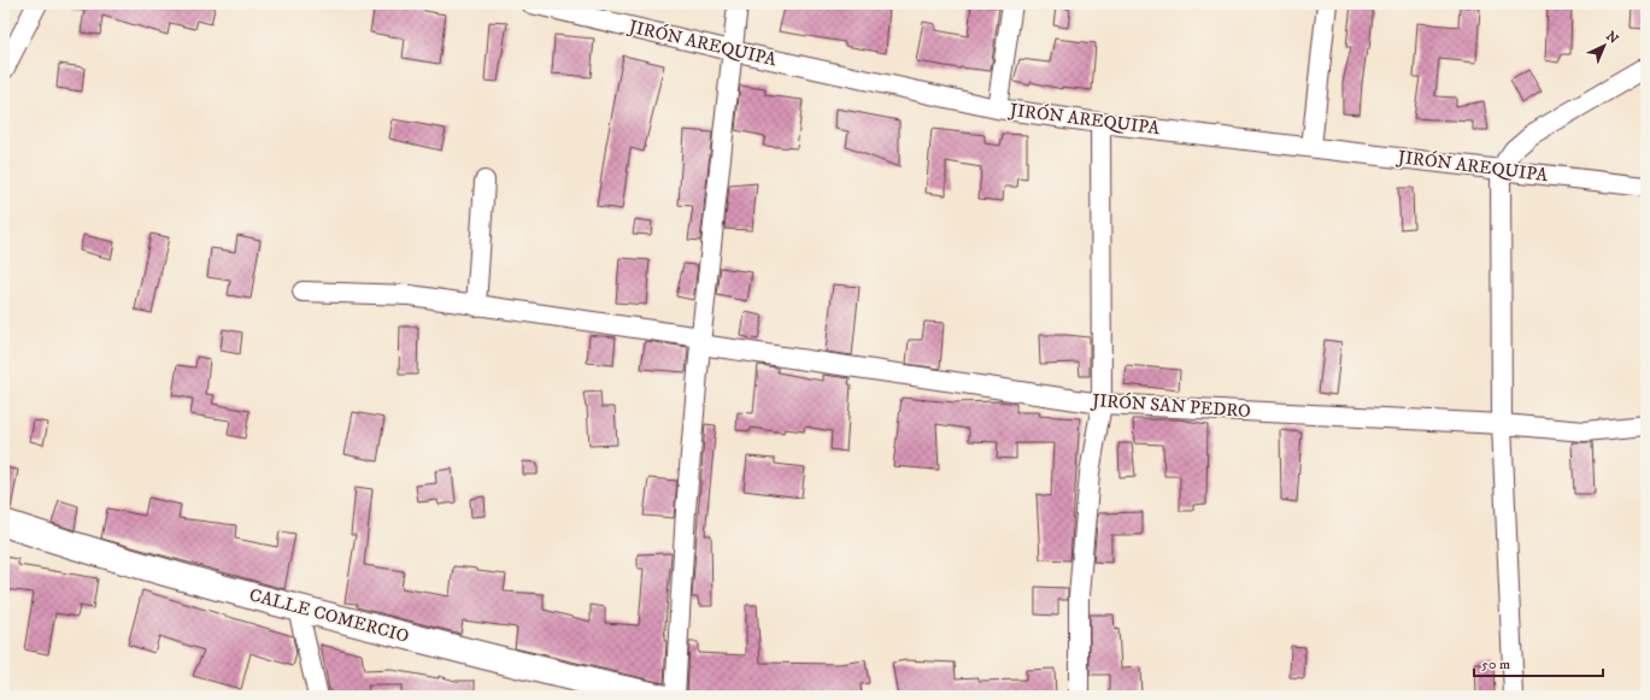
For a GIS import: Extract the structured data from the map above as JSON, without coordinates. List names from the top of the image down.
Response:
{
  "streets": {
    "street": ["JIRÓN AREQUIPA", "JIRÓN SAN PEDRO", "CALLE COMERCIO"]
  },
  "scale_bar": "50 m",
  "north": "top right"
}
